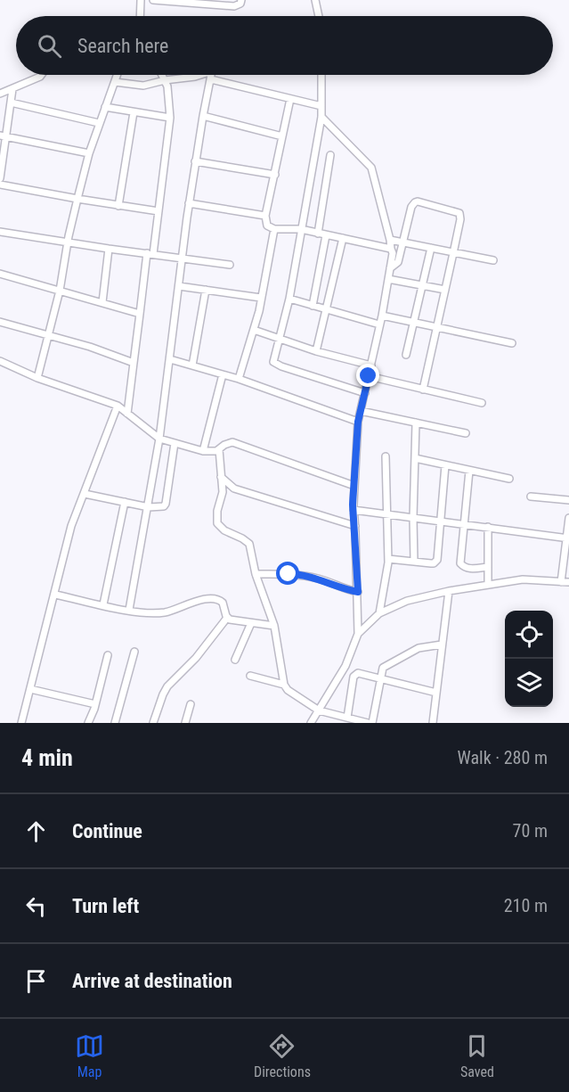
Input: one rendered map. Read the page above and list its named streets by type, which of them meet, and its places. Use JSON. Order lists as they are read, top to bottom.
{
  "page": {
    "search": "Search here",
    "heading": ["4 min", "Walk · 280 m"],
    "list": [
      ["Continue", "70 m"],
      ["Turn left", "210 m"],
      "Arrive at destination"
    ],
    "nav": ["Map", "Directions", "Saved"]
  }
}
